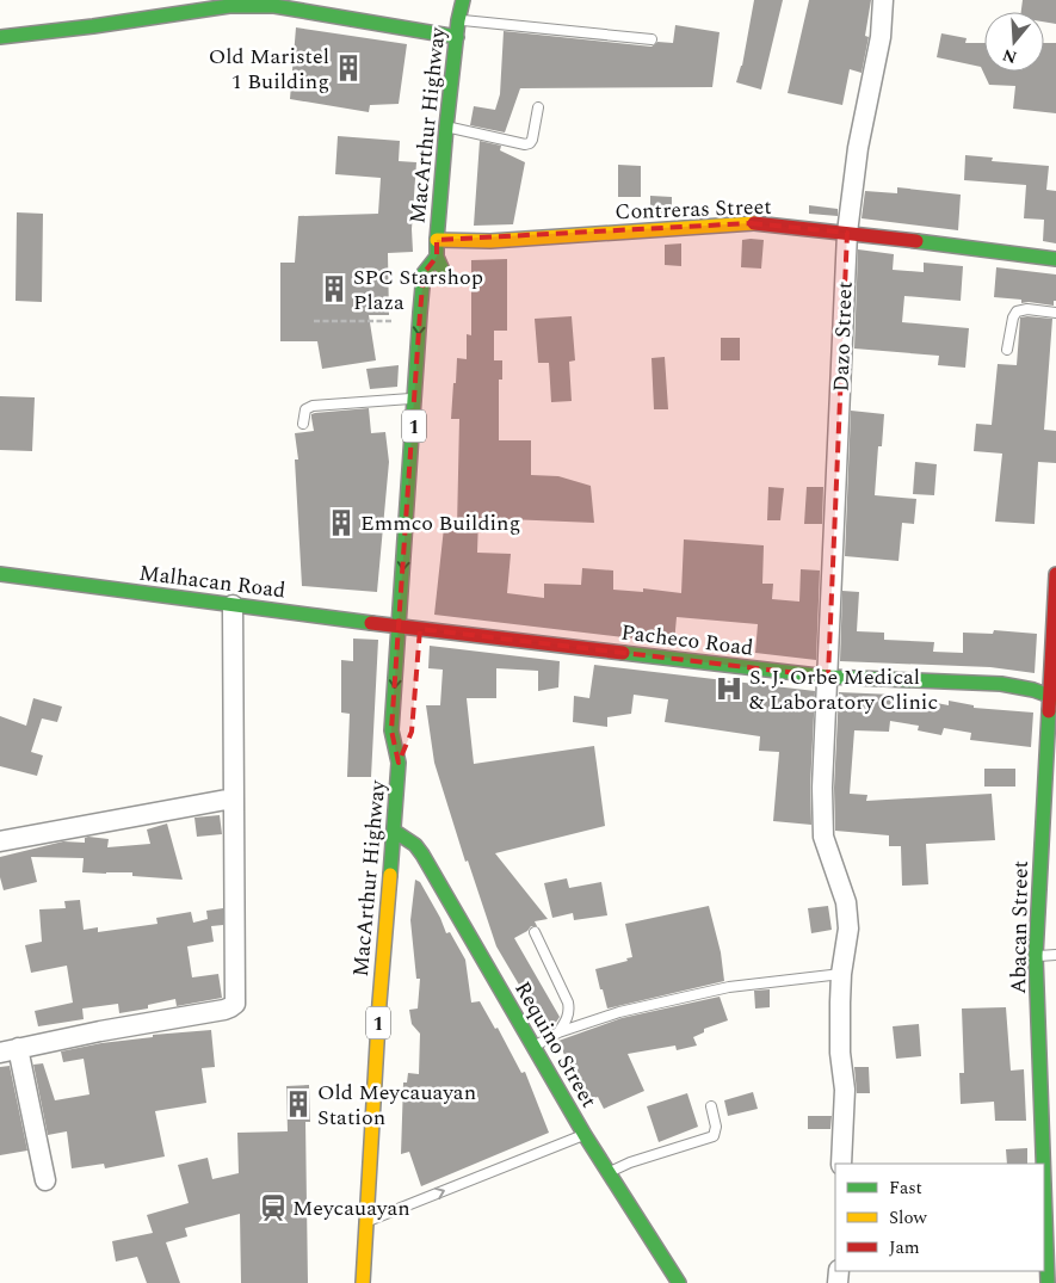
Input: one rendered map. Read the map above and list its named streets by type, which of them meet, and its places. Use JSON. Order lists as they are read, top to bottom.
{
  "streets": {
    "main road": [
      "MacArthur Highway",
      "Contreras Street",
      "1",
      "Malhacan Road",
      "Pacheco Road",
      "Abacan Street",
      "Requino Street"
    ],
    "street": ["Dazo Street"]
  },
  "crossings": [
    ["MacArthur Highway", "Contreras Street"],
    ["MacArthur Highway", "Malhacan Road"],
    ["MacArthur Highway", "Requino Street"],
    ["Contreras Street", "Dazo Street"],
    ["Dazo Street", "Pacheco Road"],
    ["Malhacan Road", "Pacheco Road"],
    ["Pacheco Road", "Abacan Street"]
  ],
  "places": {
    "building": [
      "Old Maristel 1 Building",
      "SPC Starshop Plaza",
      "Emmco Building",
      "Old Meycauayan Station"
    ],
    "hospital": ["S. J. Orbe Medical & Laboratory Clinic"],
    "station": ["Meycauayan"]
  },
  "legend": ["Fast", "Slow", "Jam"],
  "north": "bottom"
}
